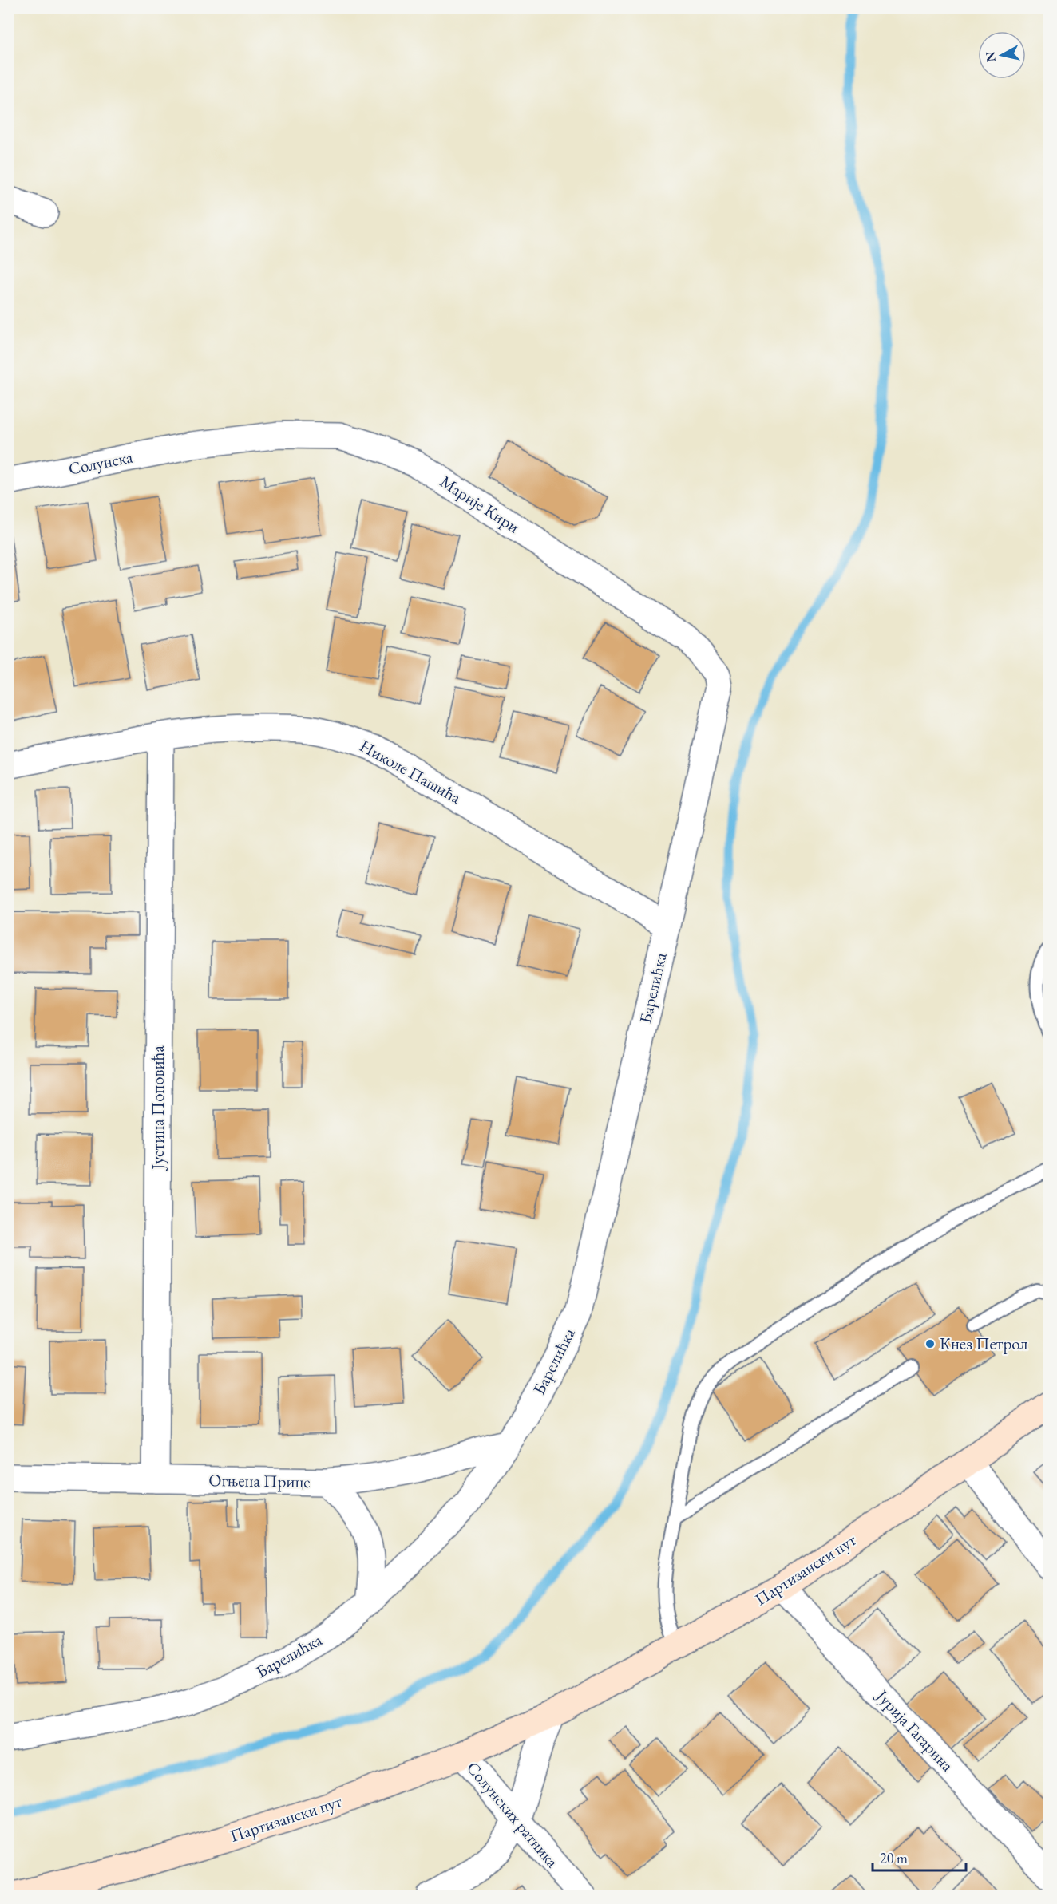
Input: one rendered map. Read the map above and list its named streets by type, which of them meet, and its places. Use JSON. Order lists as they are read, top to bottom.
{
  "streets": {
    "main road": ["Партизански пут"],
    "street": [
      "Солунска",
      "Марије Кири",
      "Николе Пашића",
      "Барелићка",
      "Јустина Поповића",
      "Огњена Прице",
      "Јурија Гагарина",
      "Солунских ратника"
    ]
  },
  "crossings": [
    ["Солунска", "Марије Кири"],
    ["Марије Кири", "Барелићка"],
    ["Николе Пашића", "Барелићка"],
    ["Николе Пашића", "Јустина Поповића"],
    ["Барелићка", "Огњена Прице"],
    ["Јустина Поповића", "Огњена Прице"],
    ["Партизански пут", "Јурија Гагарина"],
    ["Партизански пут", "Солунских ратника"]
  ],
  "places": ["Кнез Петрол"],
  "scale_bar": "20 m",
  "north": "left"
}
